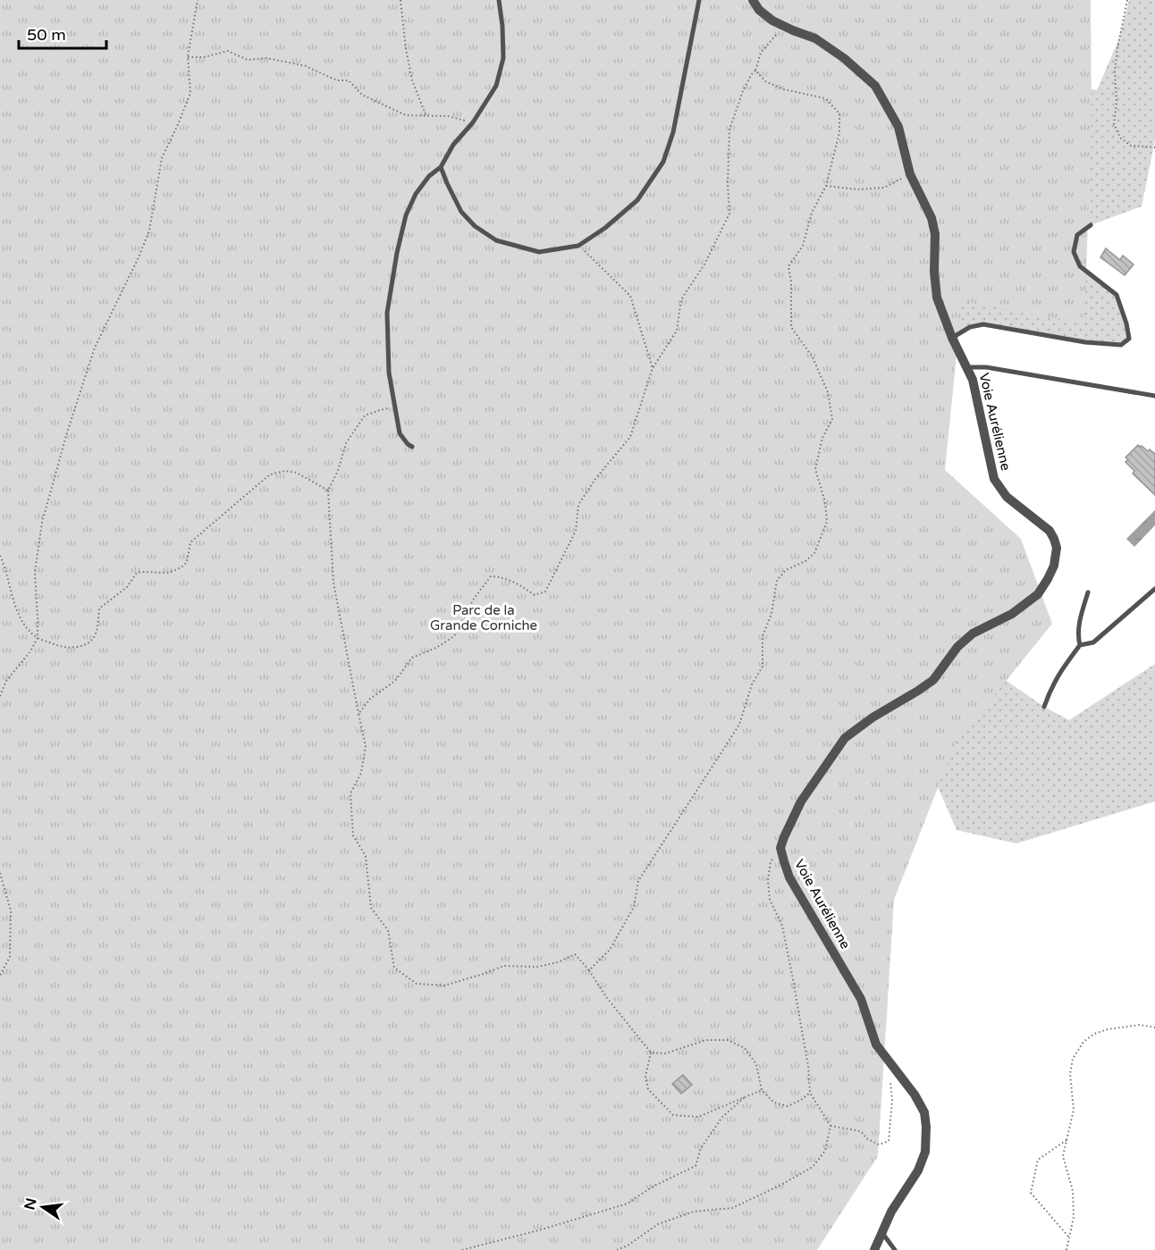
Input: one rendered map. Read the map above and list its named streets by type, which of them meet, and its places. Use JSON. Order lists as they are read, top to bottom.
{
  "streets": {
    "street": ["Voie Aurélienne"]
  },
  "parks": ["Parc de la Grande Corniche"],
  "scale_bar": "50 m",
  "north": "left"
}
